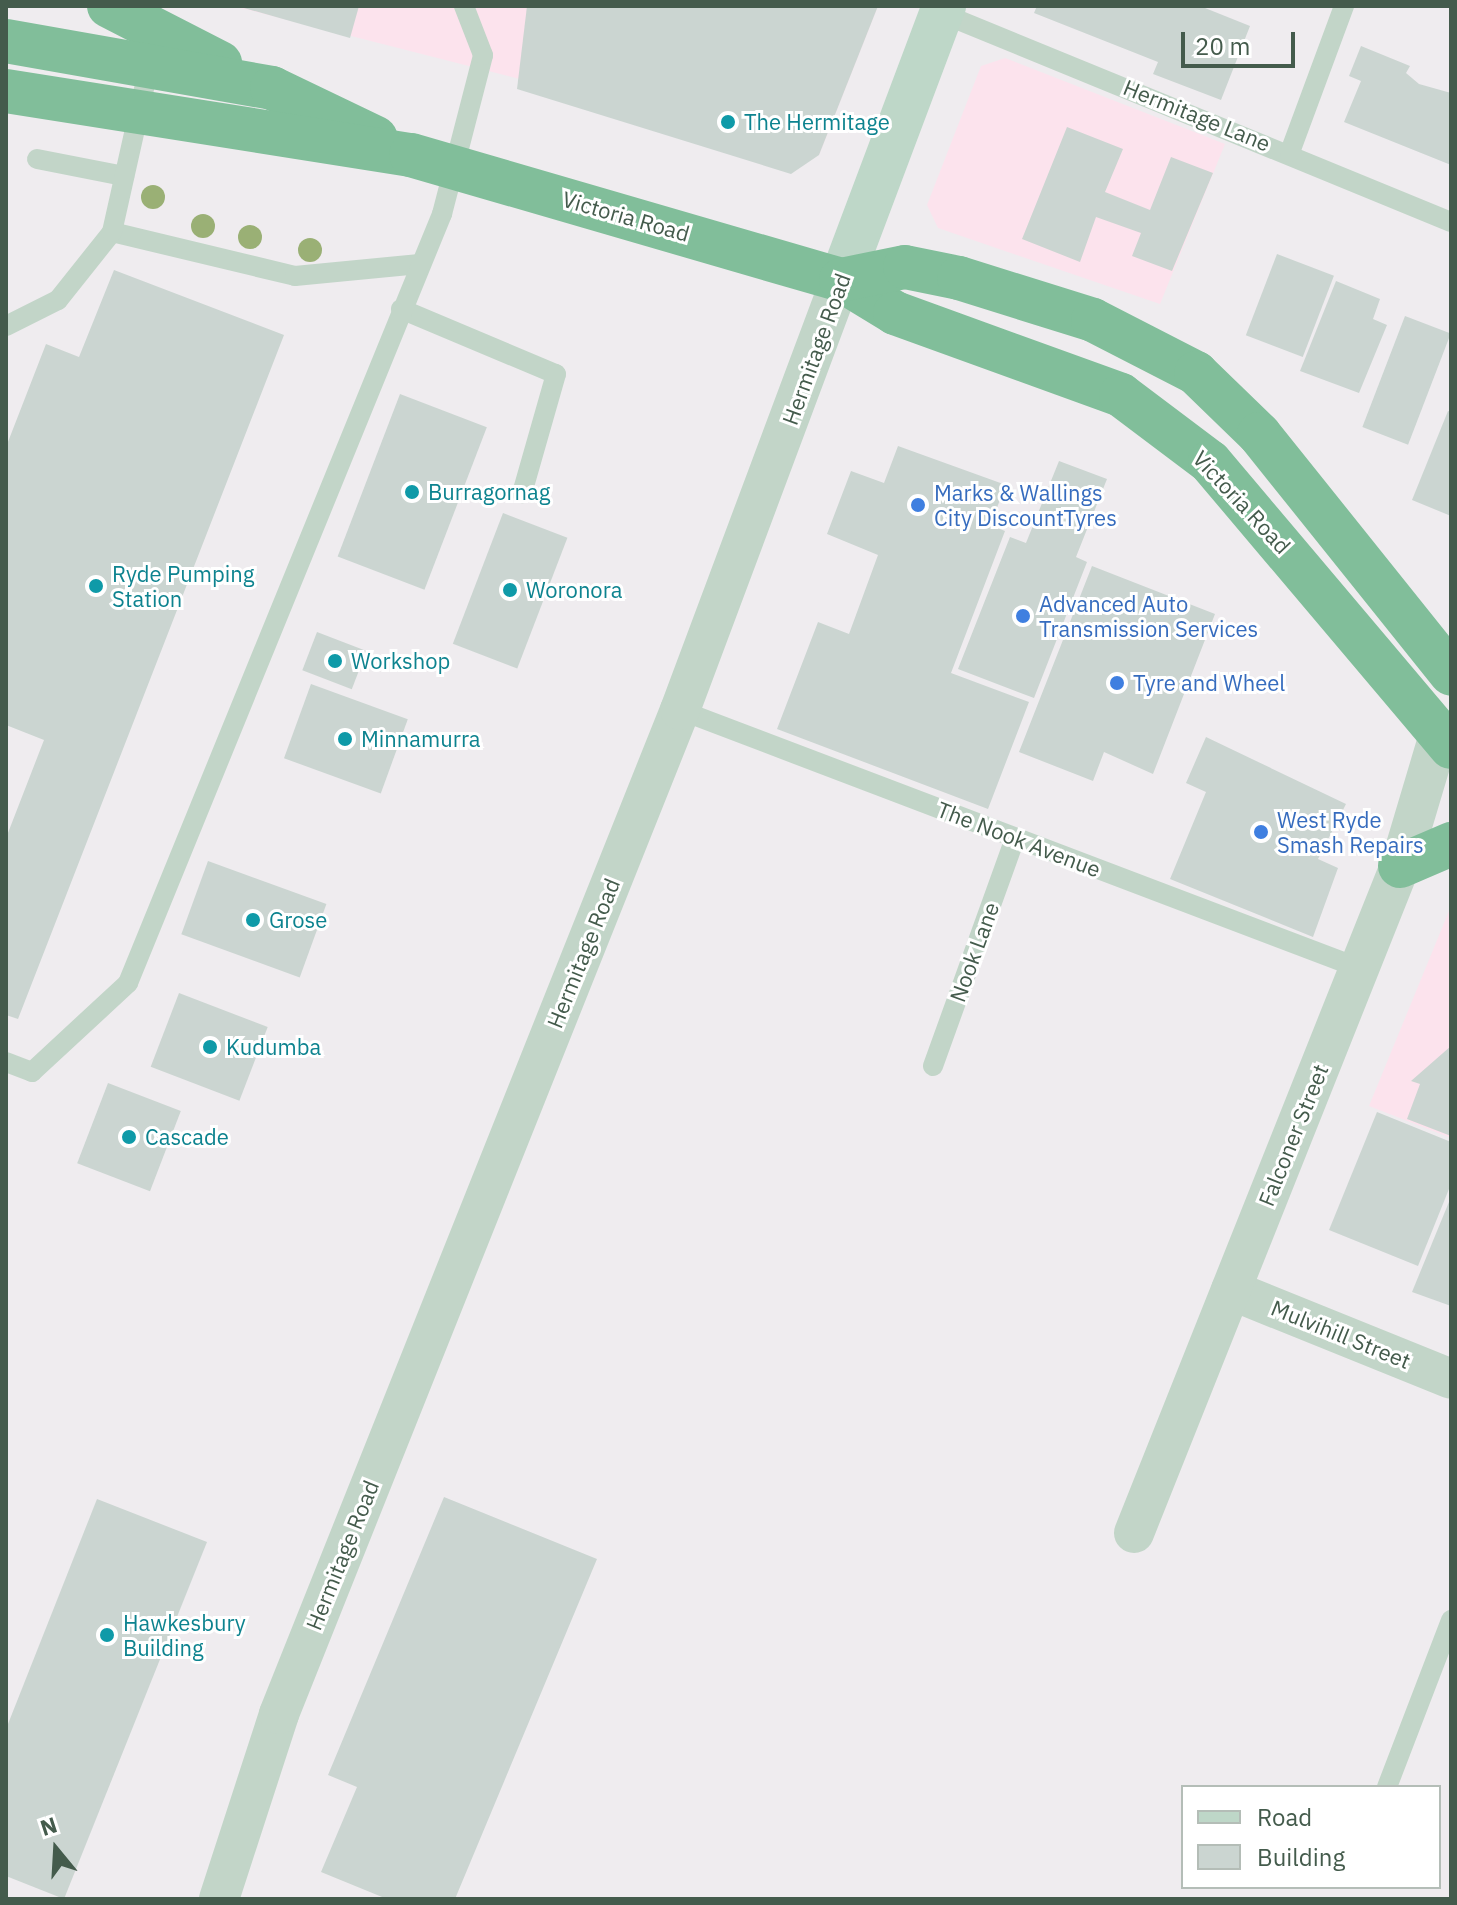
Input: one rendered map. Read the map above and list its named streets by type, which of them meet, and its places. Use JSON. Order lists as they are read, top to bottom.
{
  "streets": {
    "highway": ["Victoria Road"],
    "street": ["Hermitage Road", "Falconer Street", "Mulvihill Street"],
    "lane": ["Hermitage Lane", "The Nook Avenue", "Nook Lane"]
  },
  "crossings": [
    ["Hermitage Lane", "Hermitage Road"],
    ["Victoria Road", "Hermitage Road"],
    ["Victoria Road", "Falconer Street"],
    ["Hermitage Road", "The Nook Avenue"],
    ["The Nook Avenue", "Nook Lane"],
    ["The Nook Avenue", "Falconer Street"],
    ["Falconer Street", "Mulvihill Street"]
  ],
  "places": [
    "The Hermitage",
    "Burragornag",
    "Marks & Wallings City DiscountTyres",
    "Ryde Pumping Station",
    "Woronora",
    "Advanced Auto Transmission Services",
    "Workshop",
    "Tyre and Wheel",
    "Minnamurra",
    "West Ryde Smash Repairs",
    "Grose",
    "Kudumba",
    "Cascade",
    "Hawkesbury Building"
  ],
  "legend": ["Road", "Building"],
  "scale_bar": "20 m",
  "north": "top"
}
